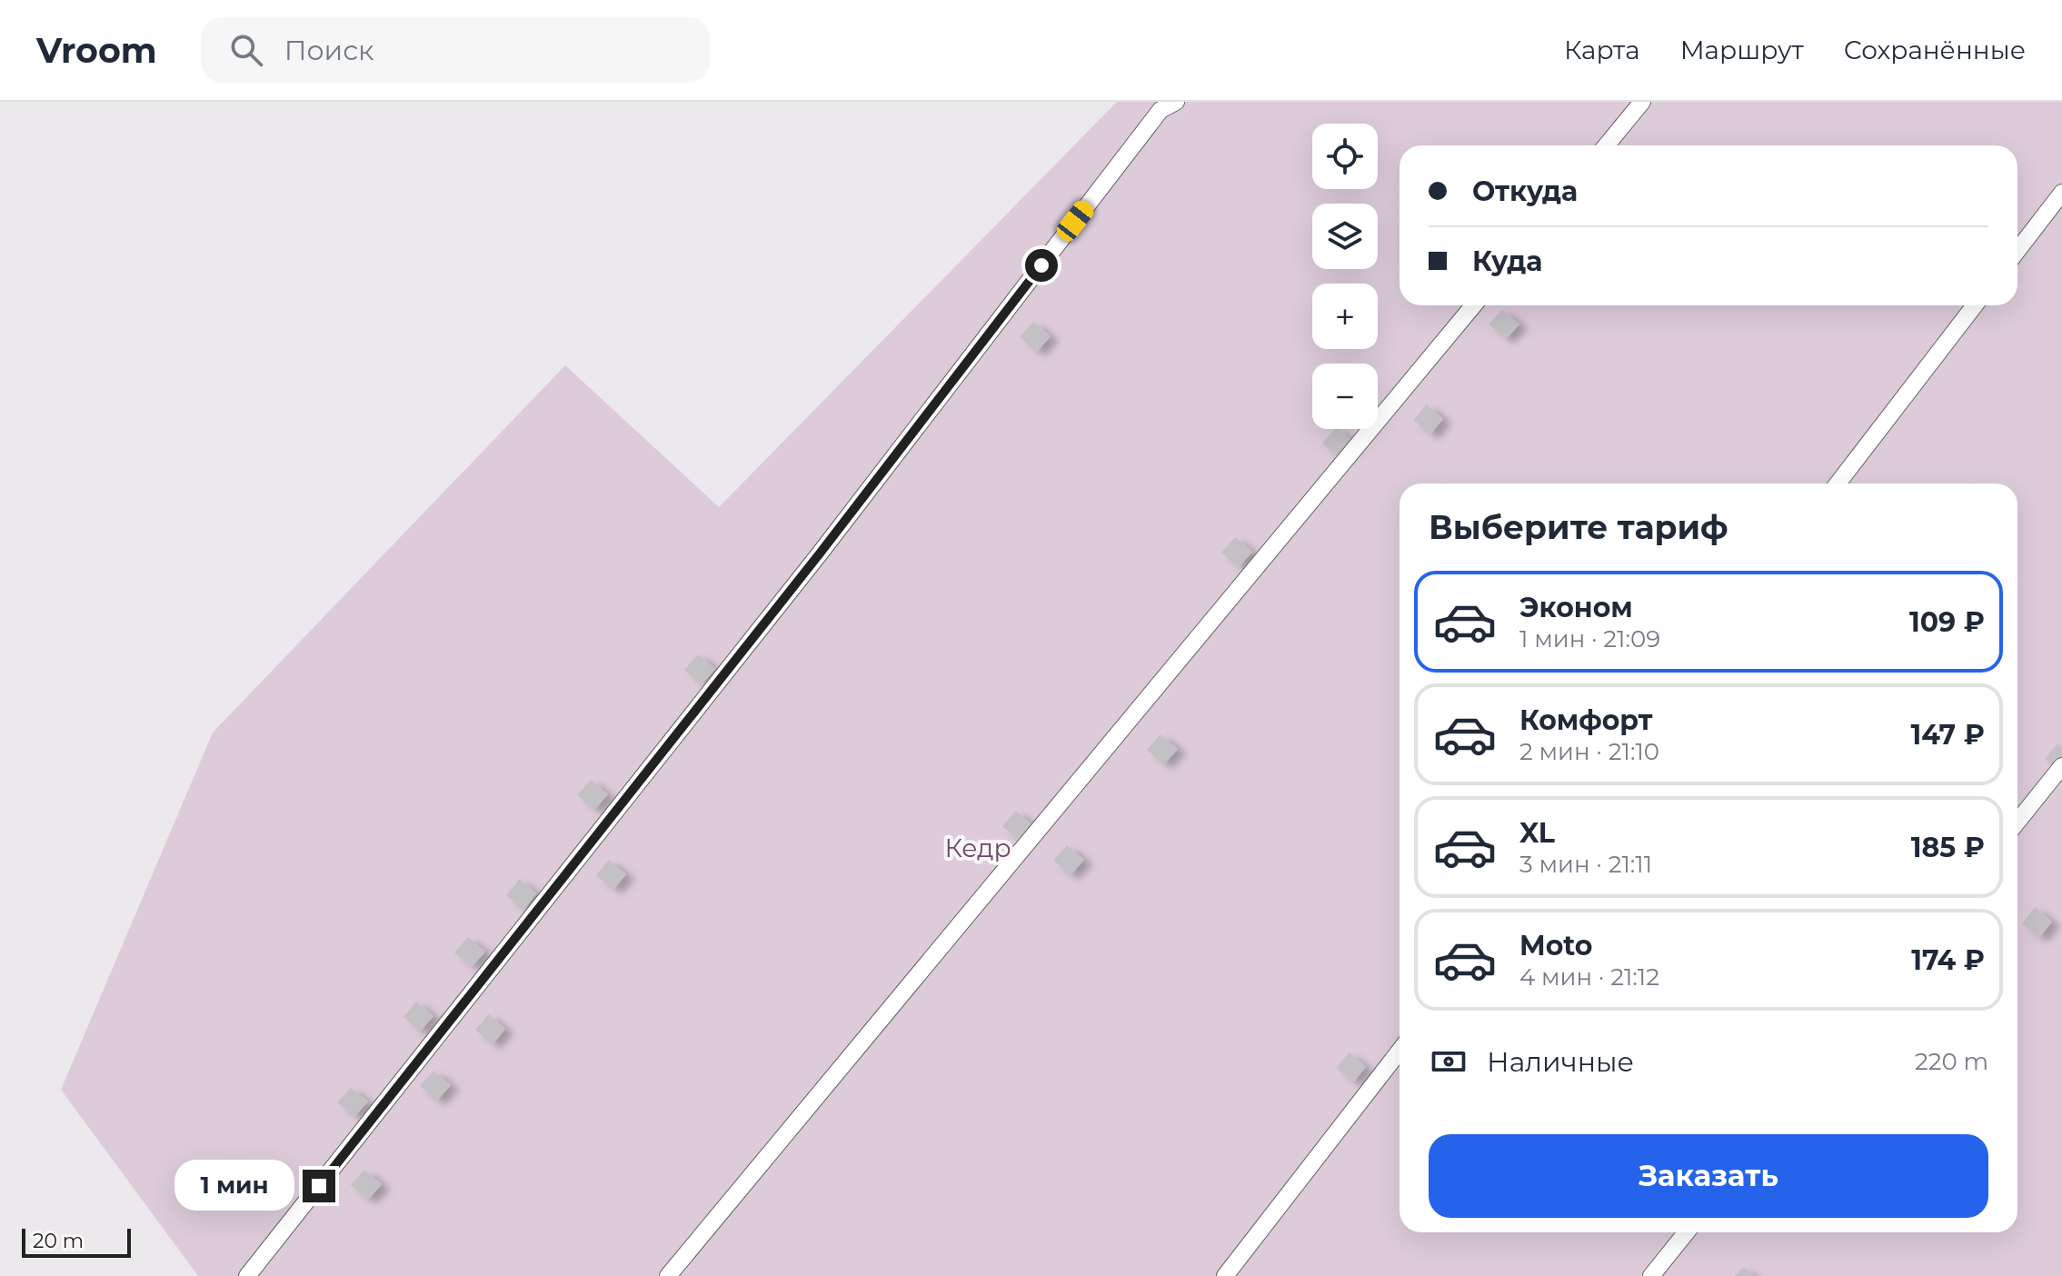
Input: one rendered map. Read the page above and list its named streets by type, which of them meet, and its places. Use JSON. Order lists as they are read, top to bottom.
{
  "parks": ["Кедр"],
  "scale_bar": "20 m",
  "page": {
    "header": "Vroom",
    "search": "Поиск",
    "nav": ["Карта", "Маршрут", "Сохранённые"],
    "map_buttons": ["+", "−"],
    "banner": ["Откуда", "Куда"],
    "heading": "Выберите тариф",
    "list": [
      {
        "name": "Эконом",
        "note": "1 мин · 21:09",
        "value": "109 ₽"
      },
      {
        "name": "Комфорт",
        "note": "2 мин · 21:10",
        "value": "147 ₽"
      },
      {
        "name": "XL",
        "note": "3 мин · 21:11",
        "value": "185 ₽"
      },
      {
        "name": "Moto",
        "note": "4 мин · 21:12",
        "value": "174 ₽"
      }
    ],
    "pay": ["Наличные", "220 m"],
    "buttons": "Заказать",
    "bubble": "1 мин",
    "scale": "20 m"
  }
}
